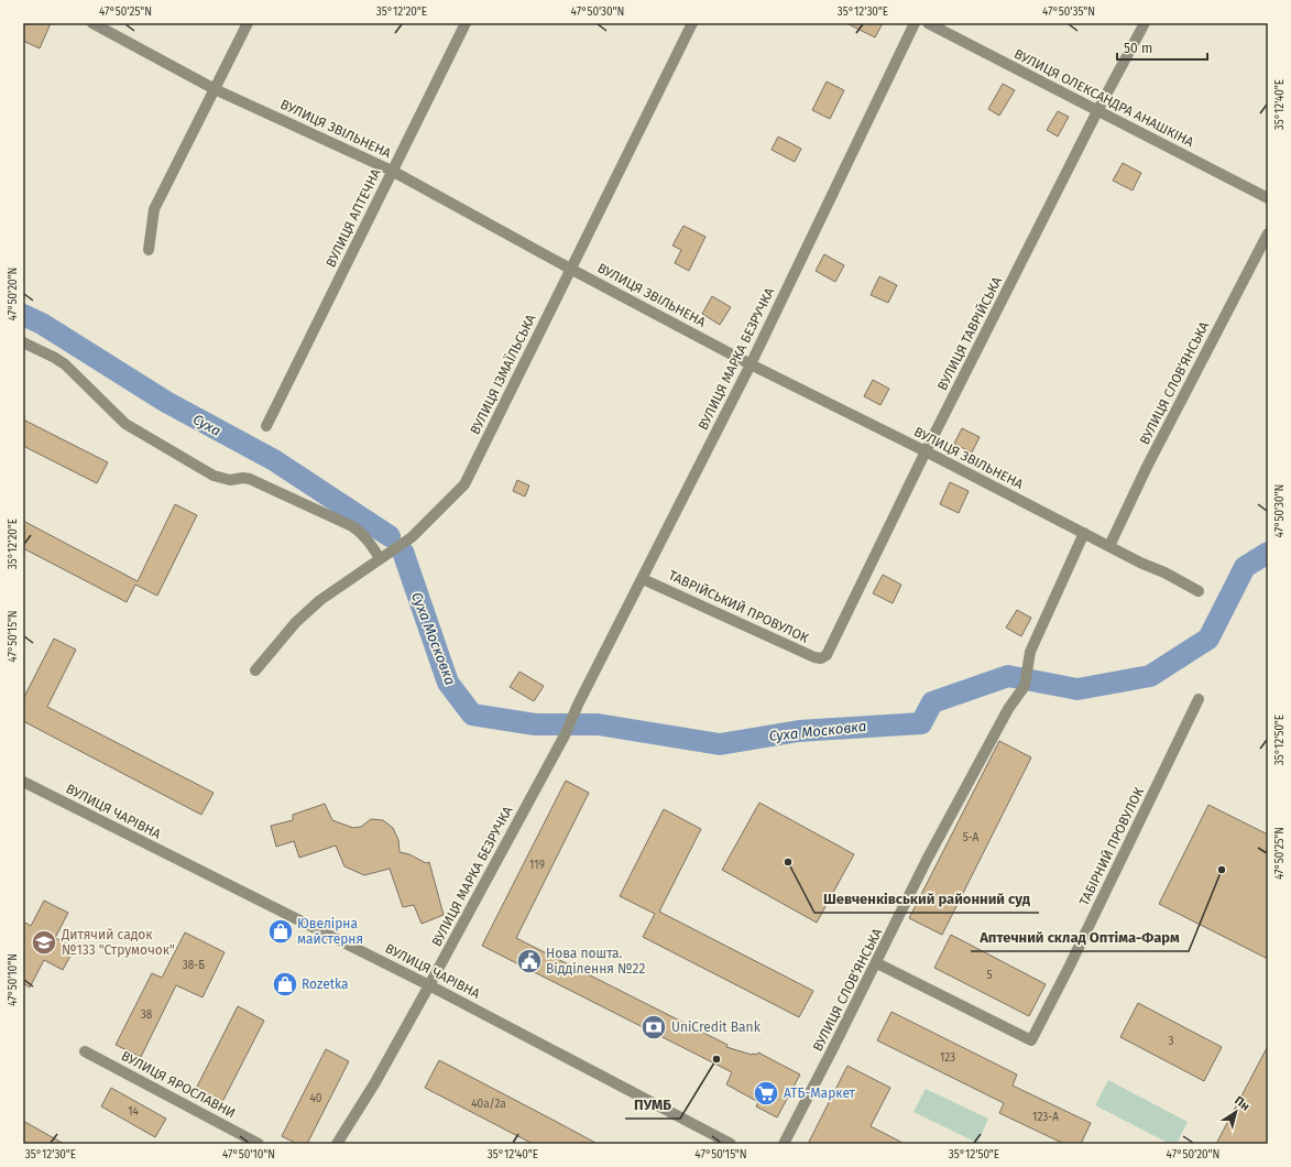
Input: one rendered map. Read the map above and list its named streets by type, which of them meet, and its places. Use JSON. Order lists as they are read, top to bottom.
{
  "streets": {
    "street": [
      "ВУЛИЦЯ ОЛЕКСАНДРА АНАШКІНА",
      "ВУЛИЦЯ ЗВІЛЬНЕНА",
      "ВУЛИЦЯ АПТЕЧНА",
      "ВУЛИЦЯ ТАВРІЙСЬКА",
      "ВУЛИЦЯ МАРКА БЕЗРУЧКА",
      "ВУЛИЦЯ ІЗМАЇЛЬСЬКА",
      "ВУЛИЦЯ СЛОВ’ЯНСЬКА",
      "ТАВРІЙСЬКИЙ ПРОВУЛОК",
      "ВУЛИЦЯ ЧАРІВНА",
      "ТАБІРНИЙ ПРОВУЛОК",
      "ВУЛИЦЯ ЯРОСЛАВНИ"
    ]
  },
  "crossings": [
    ["ВУЛИЦЯ ОЛЕКСАНДРА АНАШКІНА", "ВУЛИЦЯ ТАВРІЙСЬКА"],
    ["ВУЛИЦЯ ЗВІЛЬНЕНА", "ВУЛИЦЯ АПТЕЧНА"],
    ["ВУЛИЦЯ ЗВІЛЬНЕНА", "ВУЛИЦЯ ТАВРІЙСЬКА"],
    ["ВУЛИЦЯ ЗВІЛЬНЕНА", "ВУЛИЦЯ МАРКА БЕЗРУЧКА"],
    ["ВУЛИЦЯ ЗВІЛЬНЕНА", "ВУЛИЦЯ ІЗМАЇЛЬСЬКА"],
    ["ВУЛИЦЯ ЗВІЛЬНЕНА", "ВУЛИЦЯ СЛОВ’ЯНСЬКА"],
    ["ВУЛИЦЯ ТАВРІЙСЬКА", "ТАВРІЙСЬКИЙ ПРОВУЛОК"],
    ["ВУЛИЦЯ МАРКА БЕЗРУЧКА", "ТАВРІЙСЬКИЙ ПРОВУЛОК"],
    ["ВУЛИЦЯ МАРКА БЕЗРУЧКА", "ВУЛИЦЯ ЧАРІВНА"],
    ["ВУЛИЦЯ СЛОВ’ЯНСЬКА", "ТАБІРНИЙ ПРОВУЛОК"]
  ],
  "water": ["Суха", "Суха Московка"],
  "places": {
    "other": ["Шевченківський районний суд", "Аптечний склад Оптіма-Фарм", "ПУМБ"],
    "shop": ["Ювелірна майстерня", "Rozetka"],
    "school or university": ["Дитячий садок №133 \"Струмочок\""],
    "public building": ["Нова пошта. Відділення №22"],
    "bank": ["UniCredit Bank"],
    "supermarket": ["АТБ-Маркет"]
  },
  "house_numbers": [
    "5-А",
    "119",
    "38-Б",
    "5",
    "38",
    "3",
    "123",
    "40",
    "40а/2а",
    "14",
    "123-А"
  ],
  "scale_bar": "50 m",
  "north": "top right",
  "coordinates": [
    "47°50'25\"N",
    "35°12'20\"E",
    "47°50'30\"N",
    "35°12'30\"E",
    "47°50'35\"N",
    "35°12'40\"E",
    "47°50'20\"N",
    "47°50'15\"N",
    "35°12'50\"E",
    "47°50'10\"N"
  ]
}
